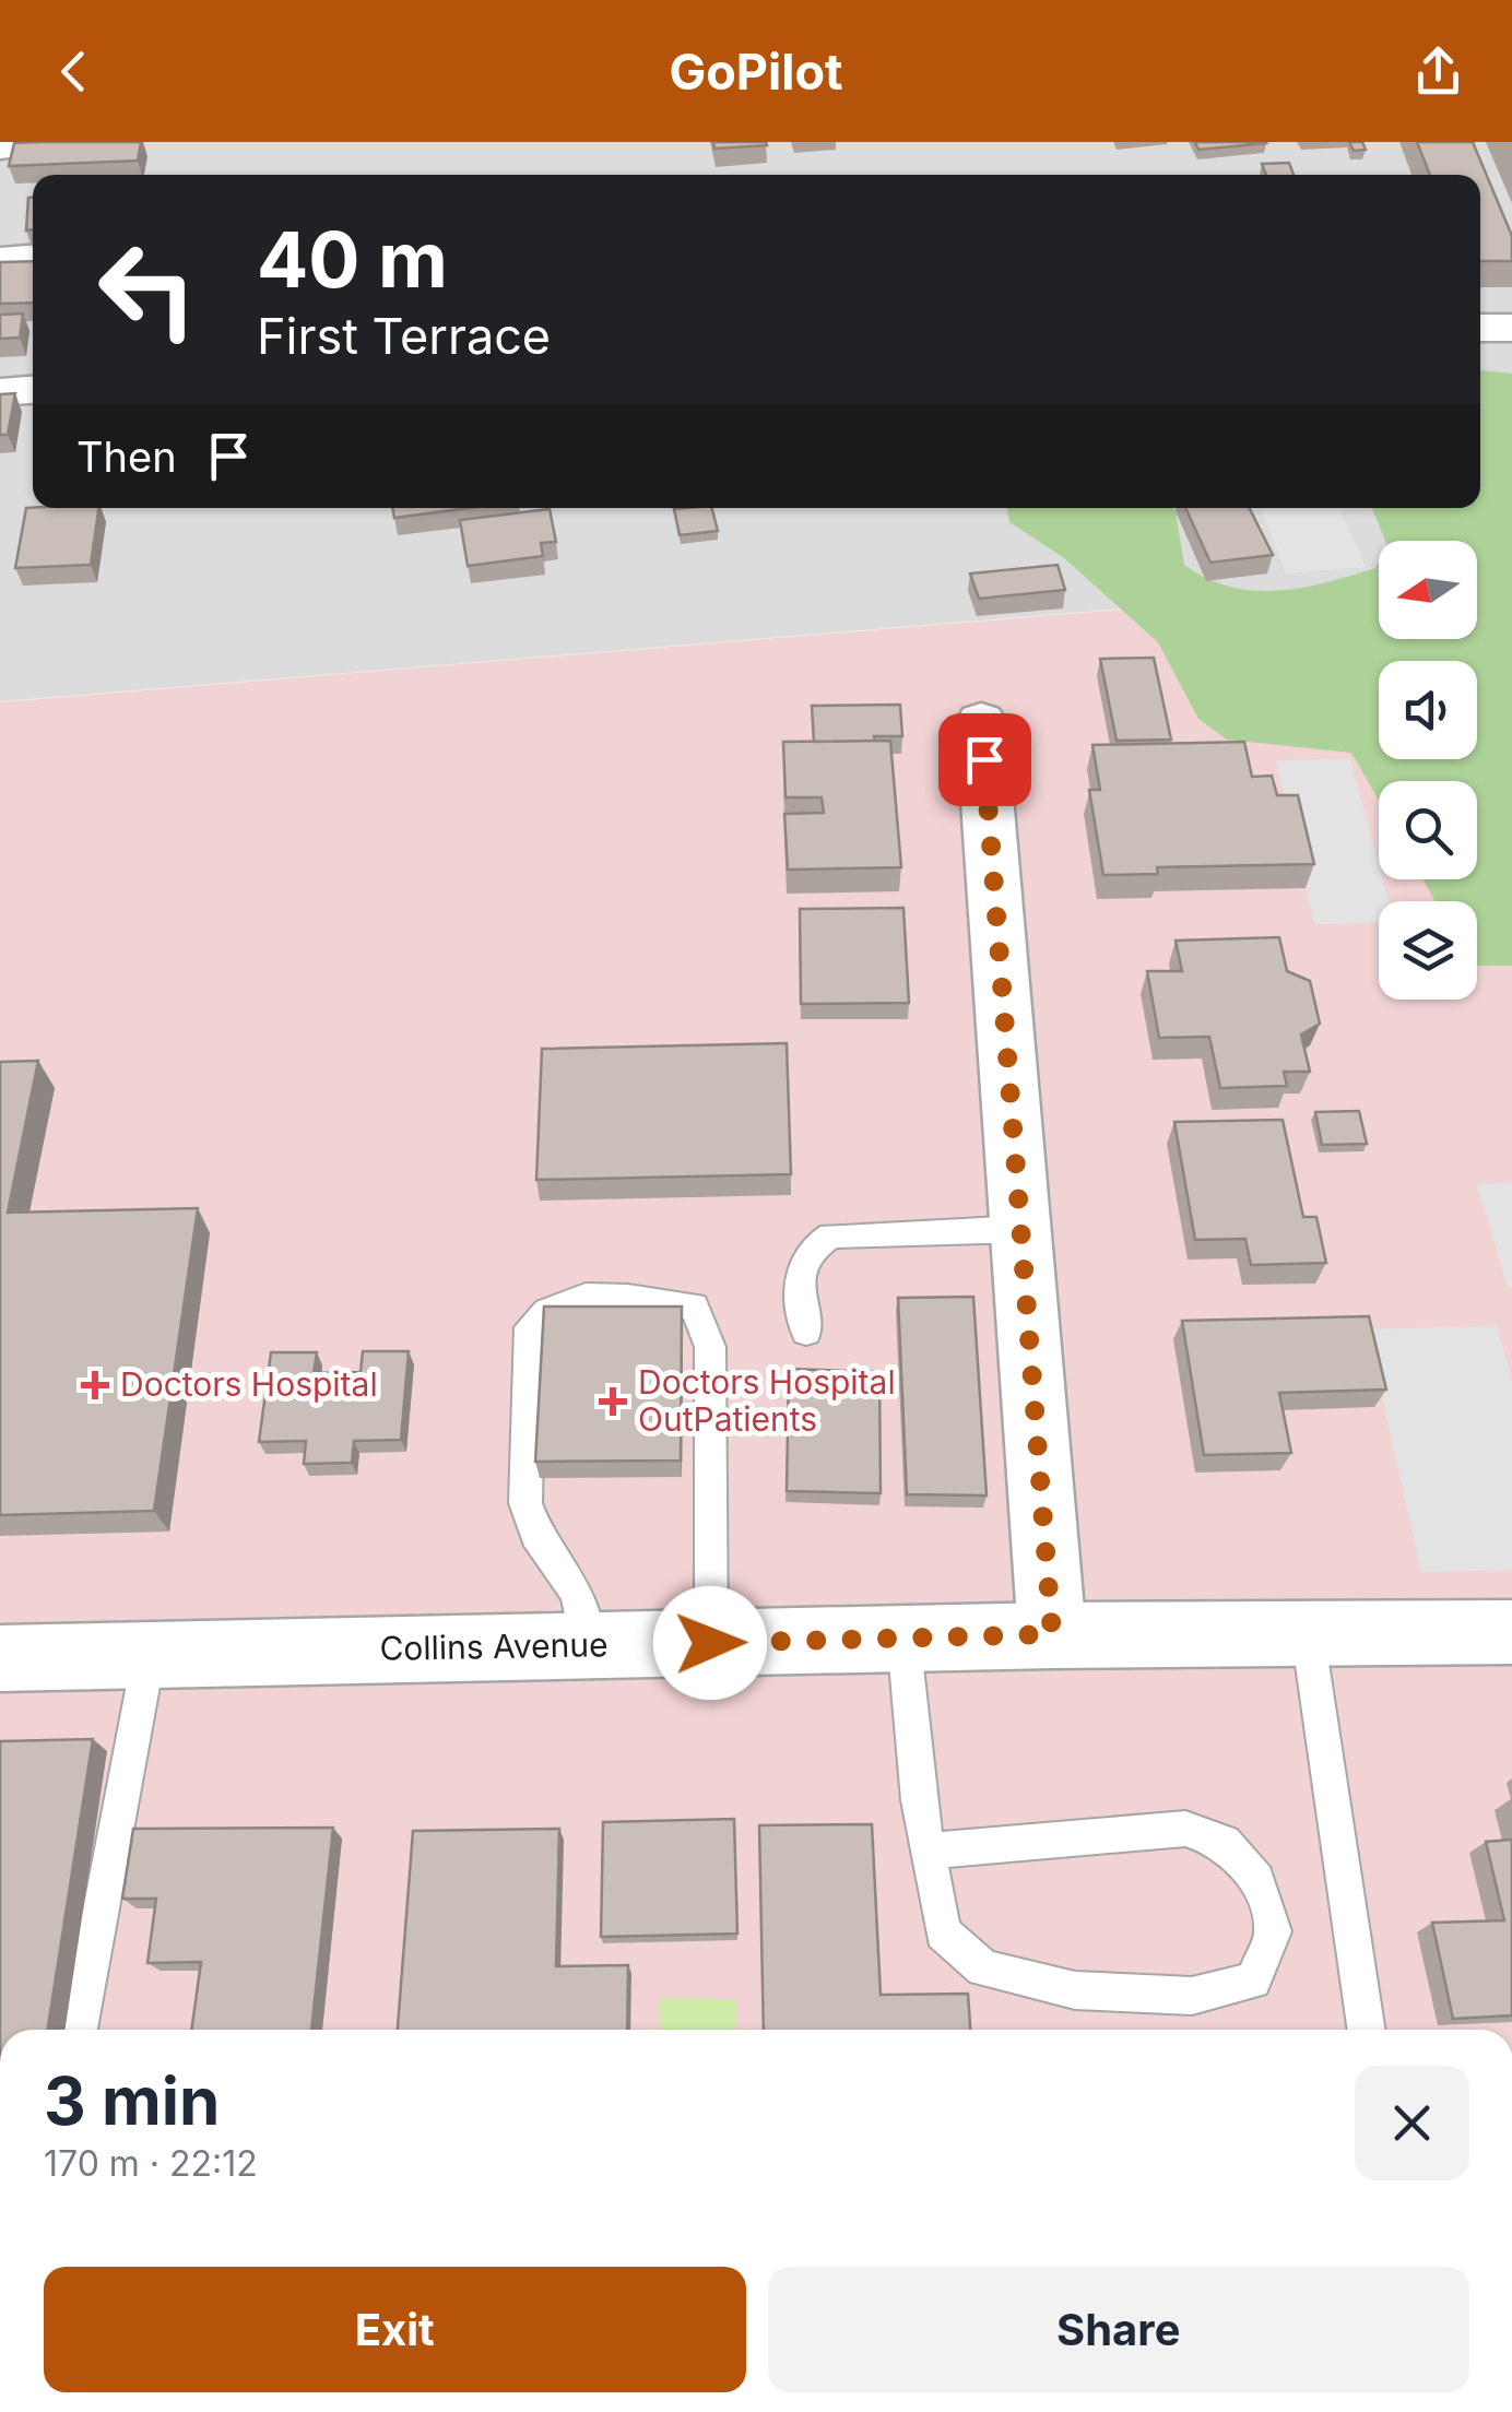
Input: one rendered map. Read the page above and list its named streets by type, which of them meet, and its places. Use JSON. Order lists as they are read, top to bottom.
{
  "streets": {
    "street": ["Collins Avenue"]
  },
  "places": {
    "health": ["Doctors Hospital", "Doctors Hospital OutPatients"]
  },
  "north": "left",
  "page": {
    "header": "GoPilot",
    "turn": ["40 m", "First Terrace"],
    "then": "Then",
    "heading": ["3 min", "170 m · 22:12"],
    "buttons": ["Exit", "Share"]
  }
}
